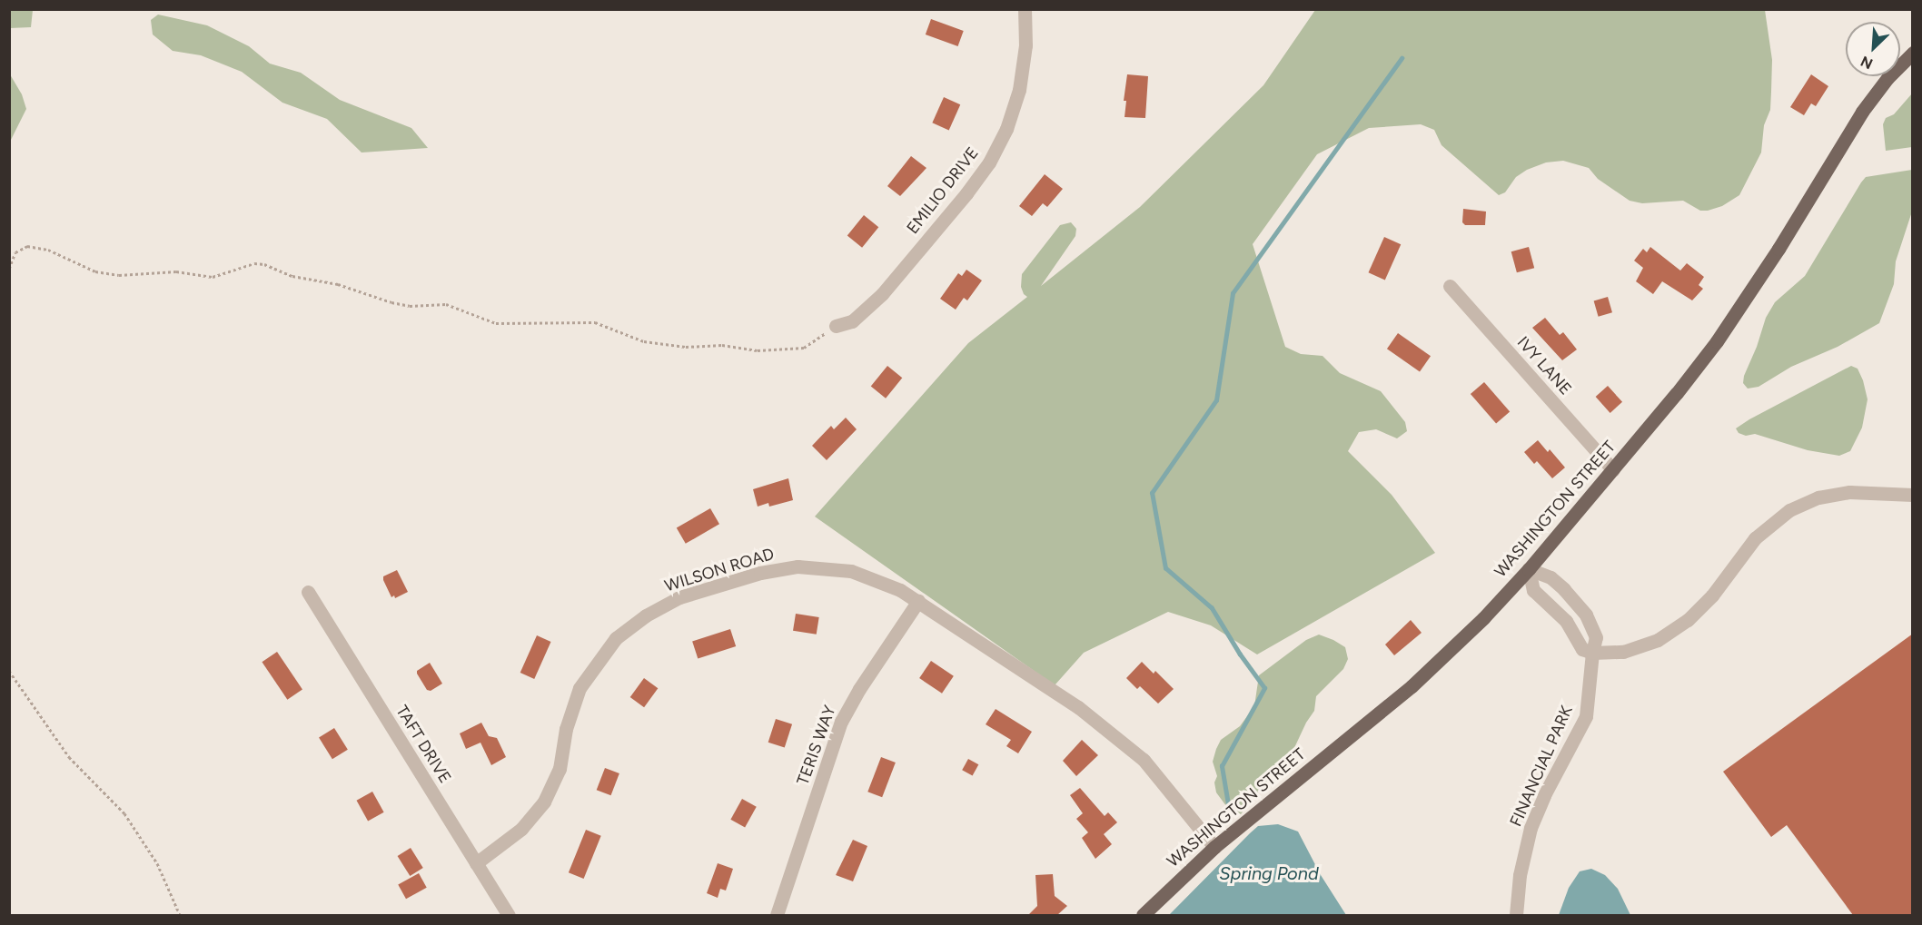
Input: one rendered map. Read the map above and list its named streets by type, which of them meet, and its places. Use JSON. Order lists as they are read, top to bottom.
{
  "streets": {
    "main road": ["WASHINGTON STREET"],
    "street": [
      "EMILIO DRIVE",
      "IVY LANE",
      "WILSON ROAD",
      "TAFT DRIVE",
      "TERIS WAY",
      "FINANCIAL PARK"
    ]
  },
  "crossings": [
    ["IVY LANE", "WASHINGTON STREET"],
    ["WASHINGTON STREET", "WILSON ROAD"],
    ["WASHINGTON STREET", "FINANCIAL PARK"],
    ["WILSON ROAD", "TAFT DRIVE"],
    ["WILSON ROAD", "TERIS WAY"]
  ],
  "water": ["Spring Pond"],
  "north": "bottom left"
}
